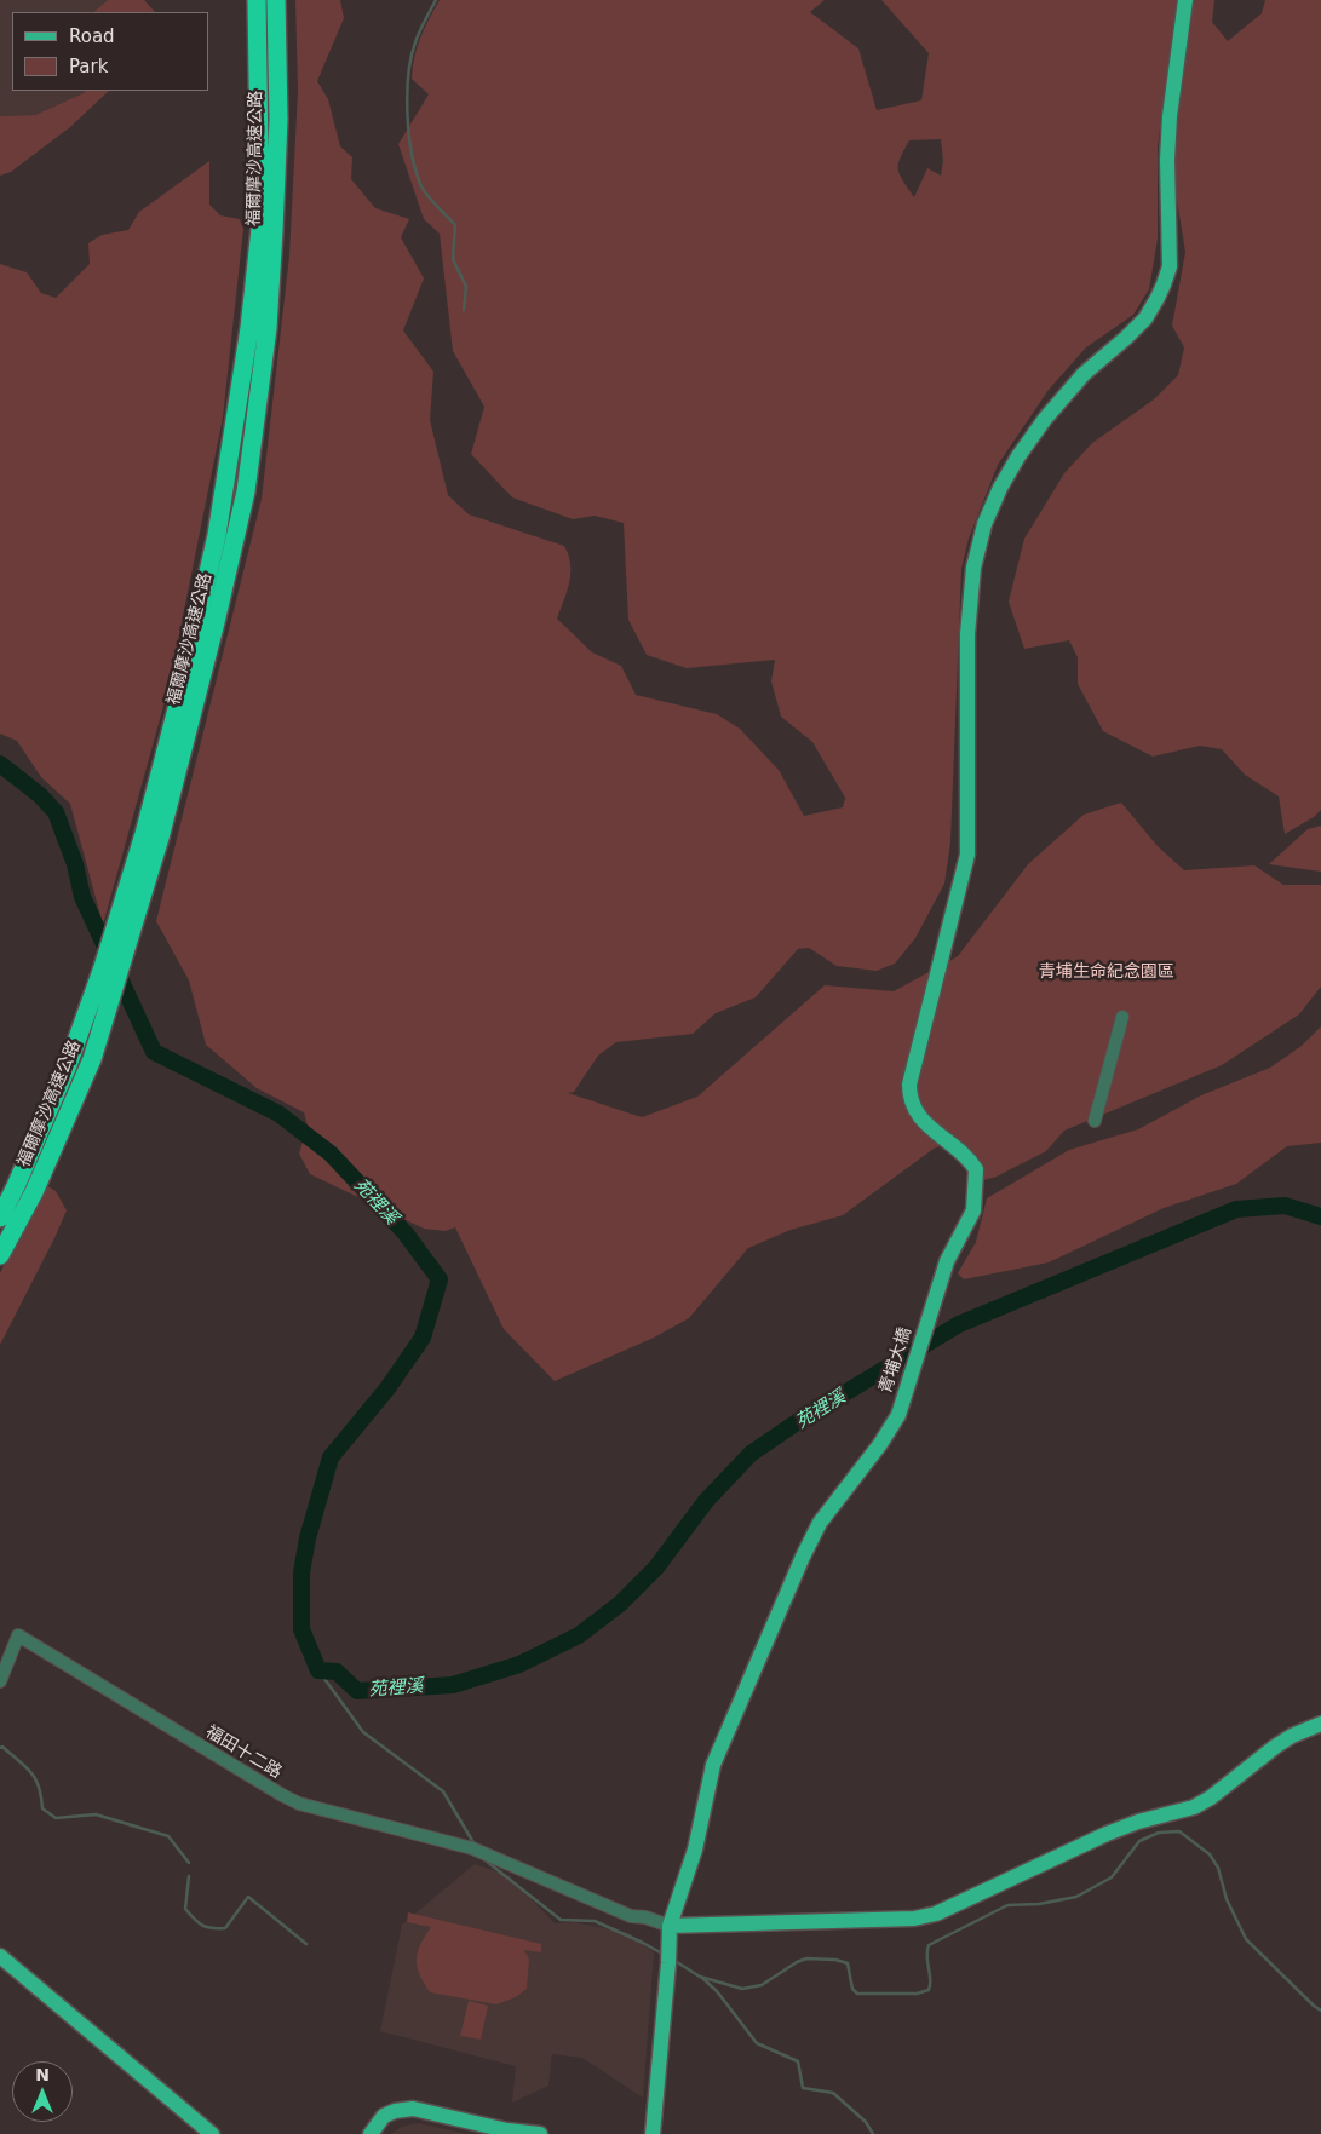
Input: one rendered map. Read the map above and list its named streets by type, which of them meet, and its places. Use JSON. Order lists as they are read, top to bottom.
{
  "streets": {
    "highway": ["福爾摩沙高速公路"],
    "main road": ["青埔大橋"],
    "street": ["福田十二路"]
  },
  "crossings": [
    ["青埔大橋", "福田十二路"]
  ],
  "water": ["苑裡溪"],
  "parks": ["青埔生命紀念園區"],
  "legend": ["Road", "Park"],
  "north": "top"
}
